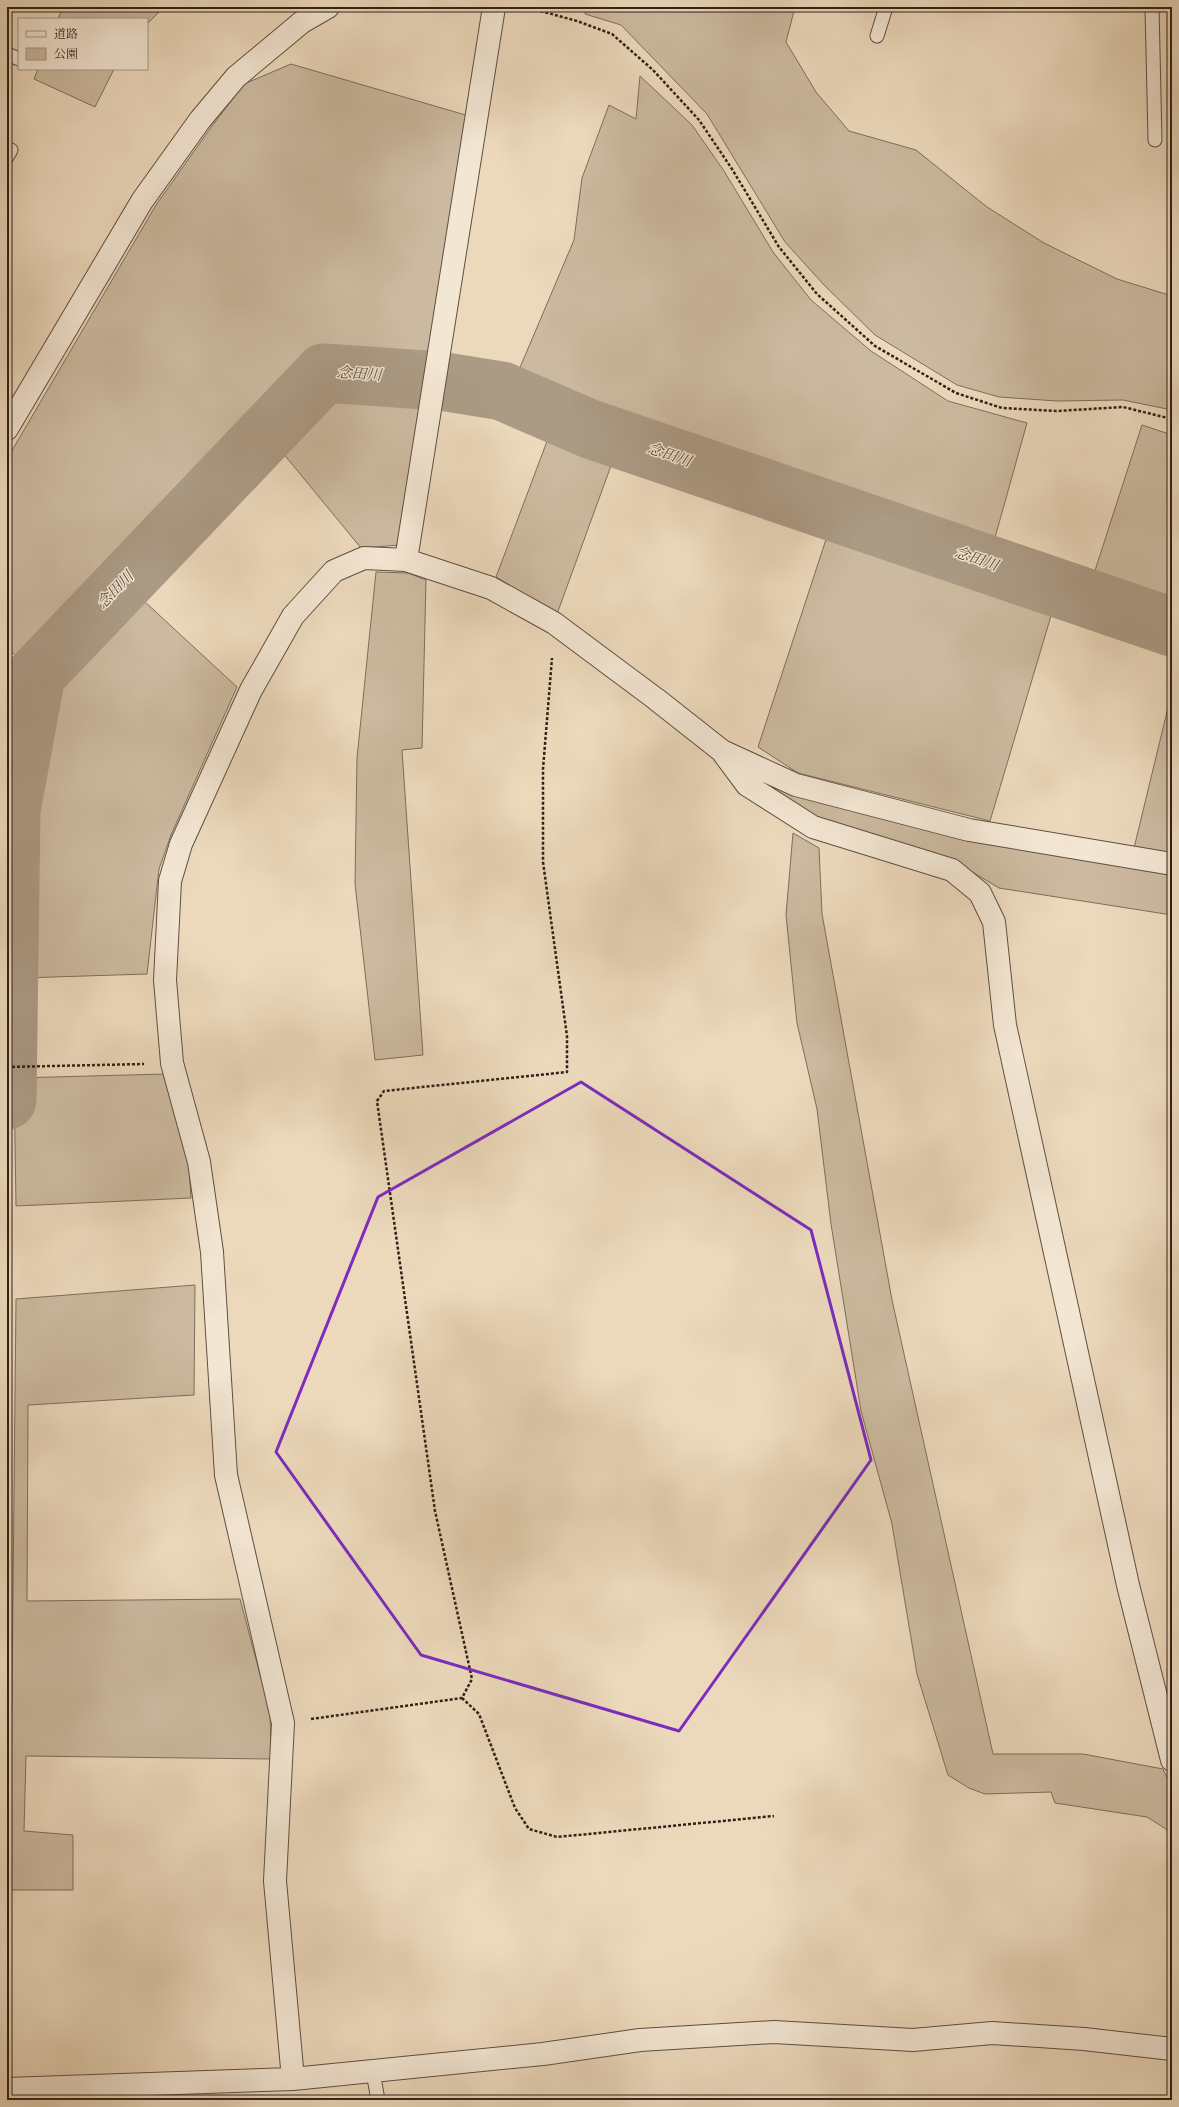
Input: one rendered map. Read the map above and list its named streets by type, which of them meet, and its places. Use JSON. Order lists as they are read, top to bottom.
{
  "water": ["念田川"],
  "legend": ["道路", "公園"]
}
